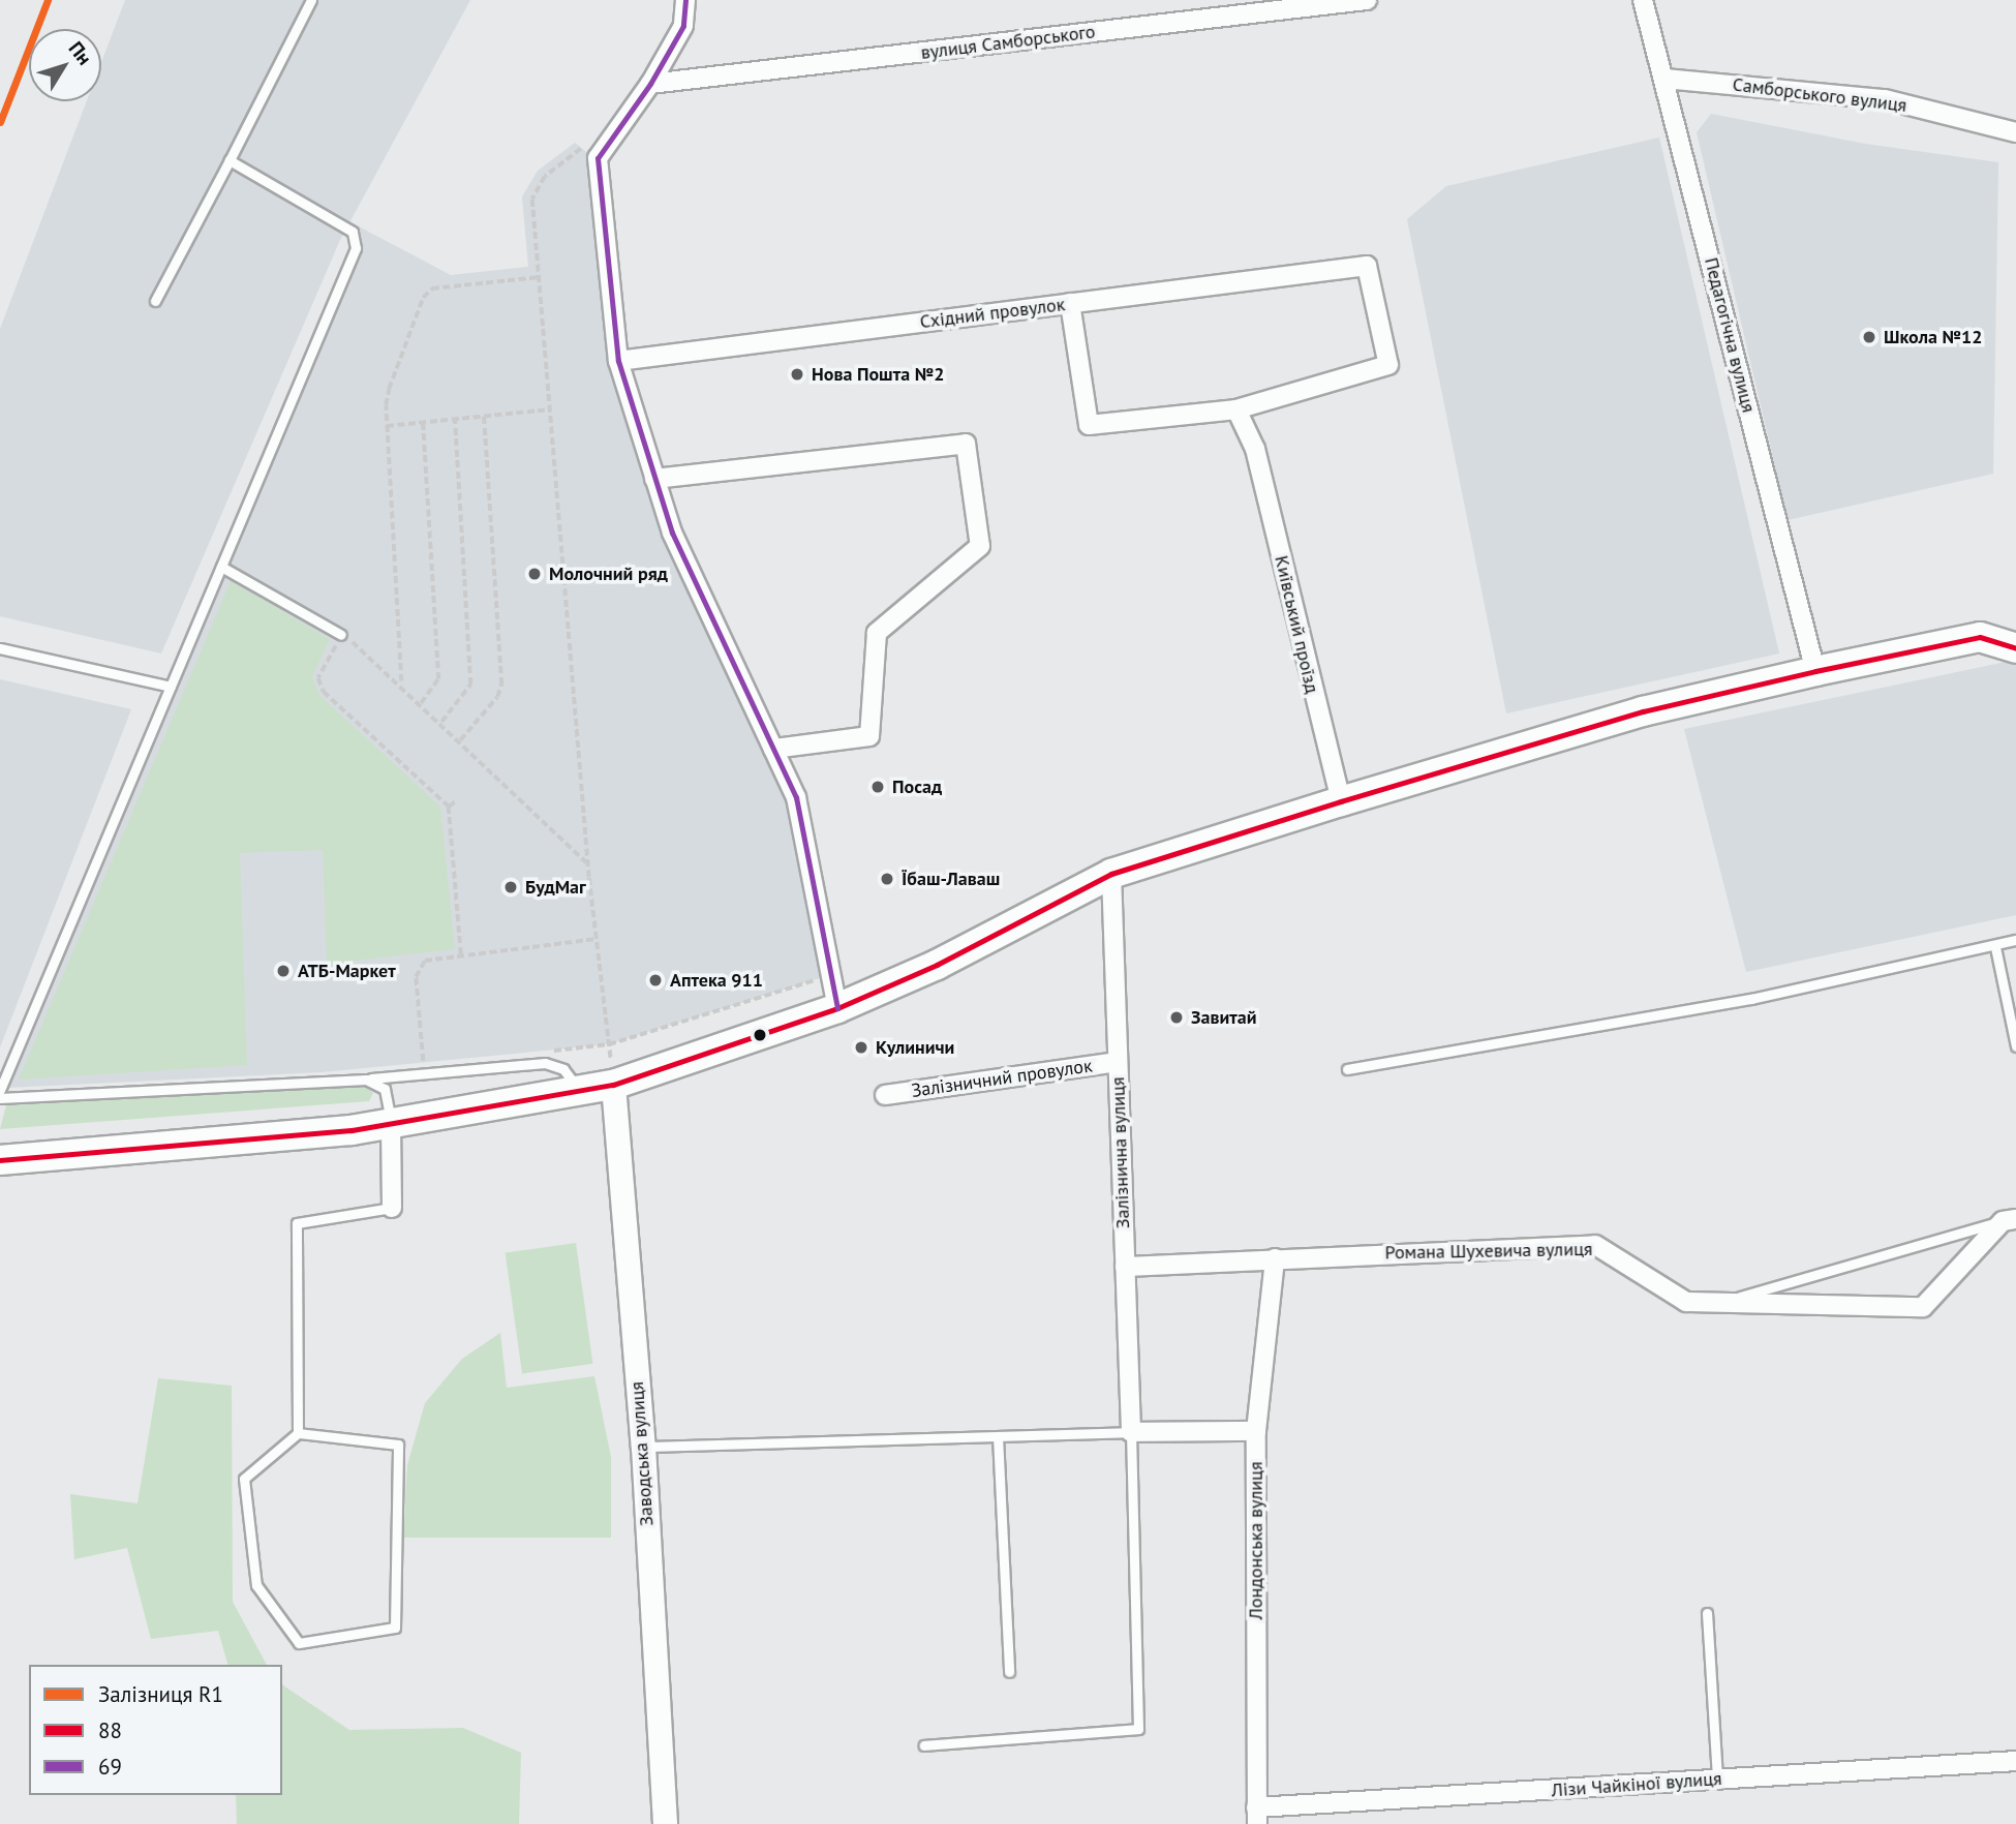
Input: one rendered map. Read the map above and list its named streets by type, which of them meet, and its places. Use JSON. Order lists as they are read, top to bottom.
{
  "streets": {
    "street": [
      "вулиця Самборського",
      "Самборського вулиця",
      "Східний провулок",
      "Педагогічна вулиця",
      "Київський проїзд",
      "Залізничний провулок",
      "Залізнична вулиця",
      "Романа Шухевича вулиця",
      "Заводська вулиця",
      "Лондонська вулиця",
      "Лізи Чайкіної вулиця"
    ]
  },
  "crossings": [
    ["Самборського вулиця", "Педагогічна вулиця"],
    ["Східний провулок", "Київський проїзд"],
    ["Залізничний провулок", "Залізнична вулиця"],
    ["Залізнична вулиця", "Романа Шухевича вулиця"],
    ["Романа Шухевича вулиця", "Лондонська вулиця"],
    ["Лондонська вулиця", "Лізи Чайкіної вулиця"]
  ],
  "places": [
    "Школа №12",
    "Нова Пошта №2",
    "Молочний ряд",
    "Посад",
    "Їбаш-Лаваш",
    "БудМаг",
    "АТБ-Маркет",
    "Аптека 911",
    "Завитай",
    "Кулиничи"
  ],
  "lines": ["rail line R1", "transit line 69", "transit line 88"],
  "legend": ["Залізниця R1", "88", "69"],
  "north": "top right"
}
